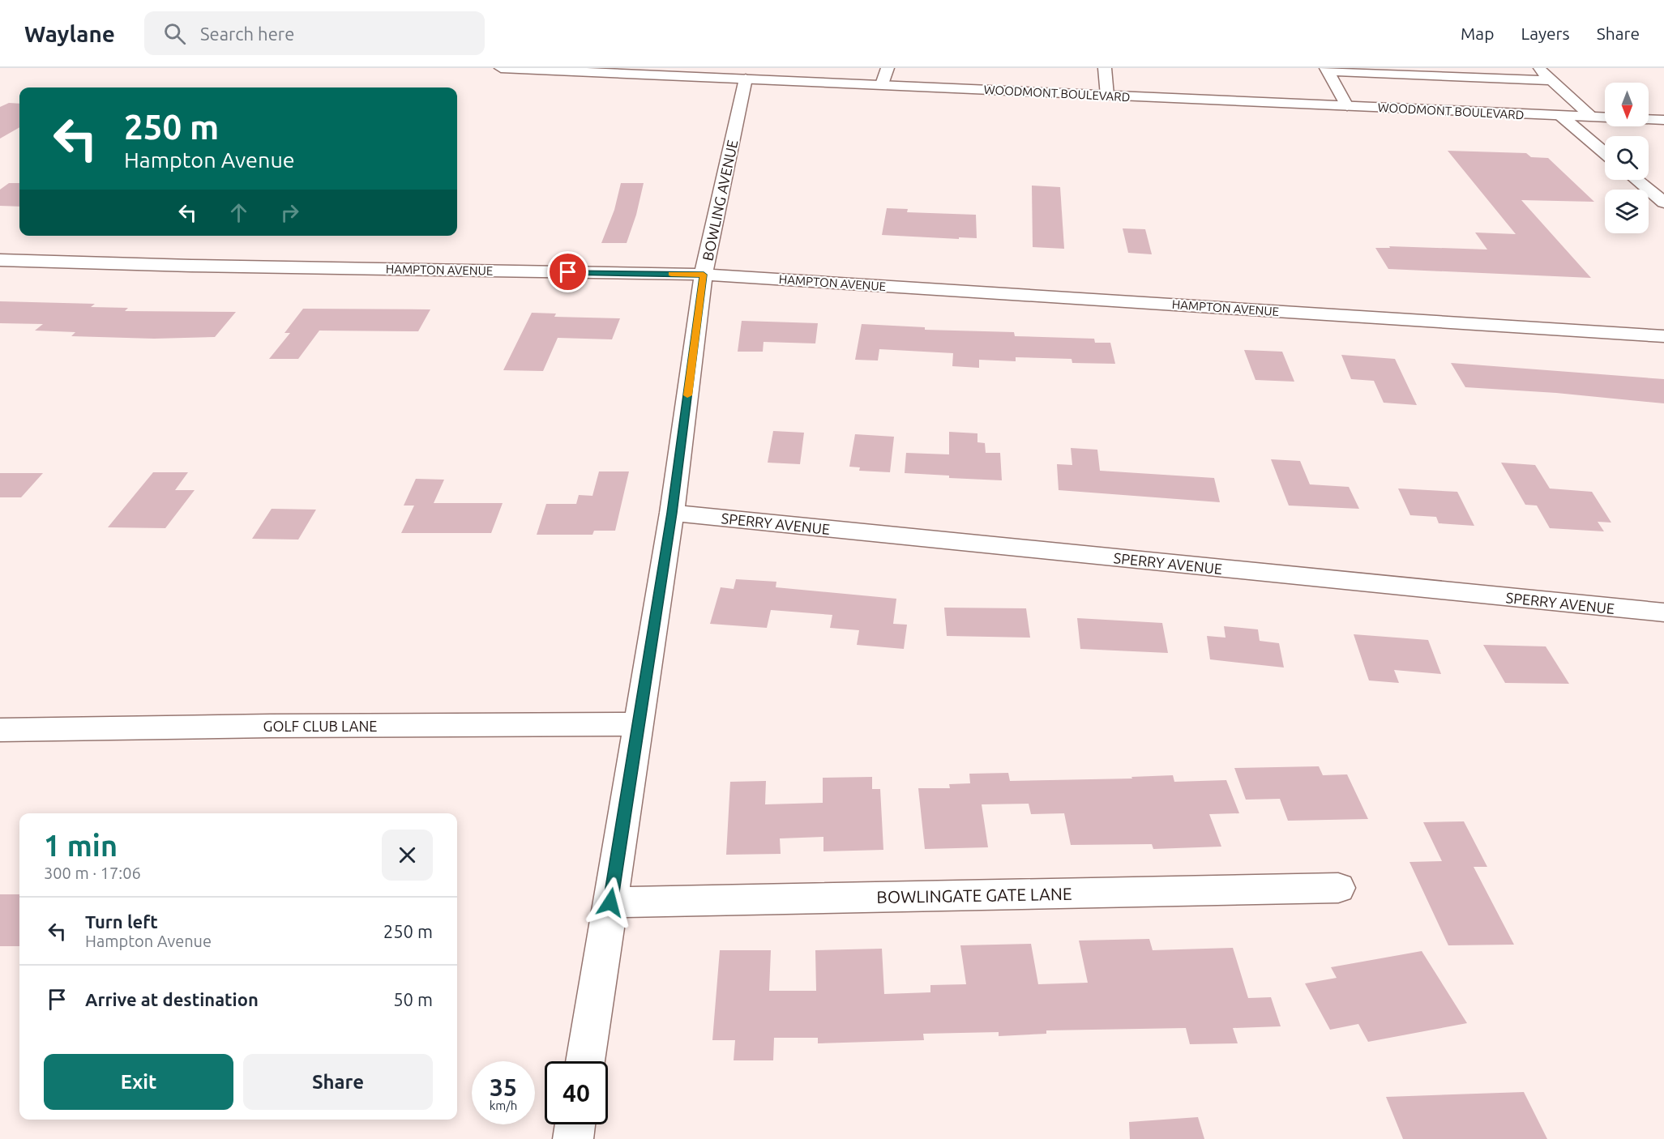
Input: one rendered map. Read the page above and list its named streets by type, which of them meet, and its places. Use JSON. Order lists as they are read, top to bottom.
{
  "streets": {
    "street": [
      "WOODMONT BOULEVARD",
      "BOWLING AVENUE",
      "HAMPTON AVENUE",
      "SPERRY AVENUE",
      "GOLF CLUB LANE",
      "BOWLINGATE GATE LANE"
    ]
  },
  "crossings": [
    ["WOODMONT BOULEVARD", "BOWLING AVENUE"],
    ["BOWLING AVENUE", "HAMPTON AVENUE"],
    ["BOWLING AVENUE", "SPERRY AVENUE"],
    ["BOWLING AVENUE", "GOLF CLUB LANE"],
    ["BOWLING AVENUE", "BOWLINGATE GATE LANE"]
  ],
  "north": "bottom",
  "page": {
    "header": "Waylane",
    "search": "Search here",
    "nav": ["Map", "Layers", "Share"],
    "turn": ["250 m", "Hampton Avenue"],
    "heading": ["1 min", "300 m · 17:06"],
    "list": [
      {
        "name": "Turn left",
        "note": "Hampton Avenue",
        "value": "250 m"
      },
      {
        "name": "Arrive at destination",
        "value": "50 m"
      }
    ],
    "buttons": ["Exit", "Share"],
    "speed": "35 km/h",
    "limit": "40"
  }
}
